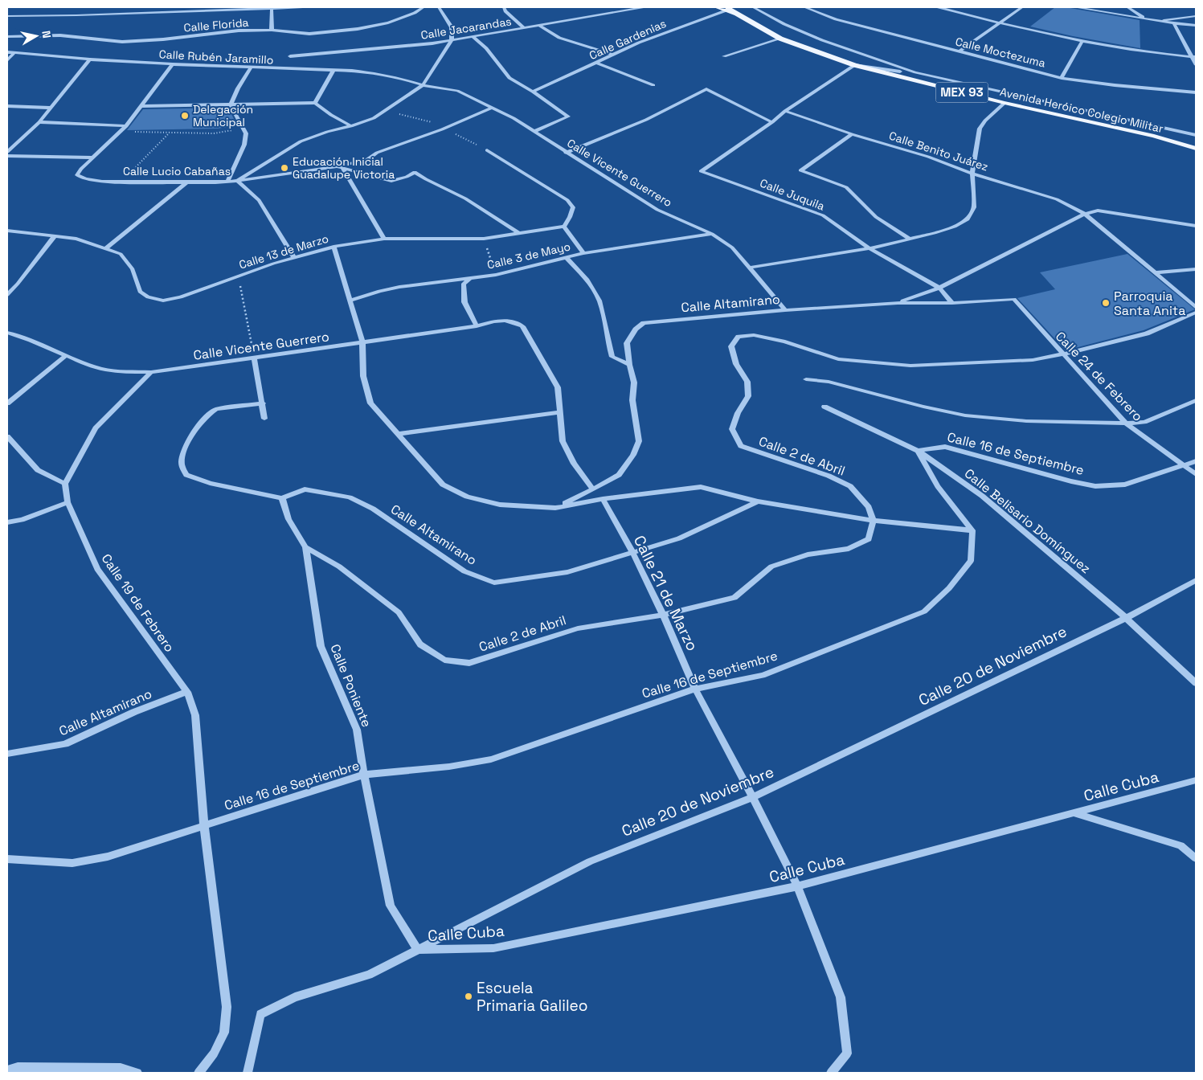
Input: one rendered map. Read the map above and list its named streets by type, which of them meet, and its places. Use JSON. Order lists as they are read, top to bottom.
{
  "streets": {
    "main road": ["MEX 93", "Avenida Heróico Colegio Militar"],
    "street": [
      "Calle Florida",
      "Calle Jacarandas",
      "Calle Gardenias",
      "Calle Moctezuma",
      "Calle Rubén Jaramillo",
      "Calle Benito Juárez",
      "Calle Lucio Cabañas",
      "Calle Vicente Guerrero",
      "Calle Juquila",
      "Calle 13 de Marzo",
      "Calle 3 de Mayo",
      "Calle Altamirano",
      "Calle 24 de Febrero",
      "Calle 16 de Septiembre",
      "Calle 2 de Abril",
      "Calle Belisario Domínguez",
      "Calle 21 de Marzo",
      "Calle 19 de Febrero",
      "Calle 20 de Noviembre",
      "Calle Poniente",
      "Calle Cuba"
    ]
  },
  "crossings": [
    ["Calle Gardenias", "Avenida Heróico Colegio Militar"],
    ["Calle Rubén Jaramillo", "Calle Lucio Cabañas"],
    ["Calle Rubén Jaramillo", "Calle Vicente Guerrero"],
    ["Calle Lucio Cabañas", "Calle Vicente Guerrero"],
    ["Calle Vicente Guerrero", "Calle 3 de Mayo"],
    ["Calle Vicente Guerrero", "Calle Altamirano"],
    ["Calle Altamirano", "Calle 24 de Febrero"],
    ["Calle Altamirano", "Calle 21 de Marzo"],
    ["Calle Altamirano", "Calle 19 de Febrero"],
    ["Calle Altamirano", "Calle Poniente"],
    ["Calle 24 de Febrero", "Calle 16 de Septiembre"],
    ["Calle 24 de Febrero", "Calle 2 de Abril"],
    ["Calle 16 de Septiembre", "Calle Belisario Domínguez"],
    ["Calle 16 de Septiembre", "Calle 21 de Marzo"],
    ["Calle 16 de Septiembre", "Calle 19 de Febrero"],
    ["Calle 16 de Septiembre", "Calle Poniente"],
    ["Calle 2 de Abril", "Calle 21 de Marzo"],
    ["Calle 2 de Abril", "Calle Poniente"],
    ["Calle Belisario Domínguez", "Calle 20 de Noviembre"],
    ["Calle 21 de Marzo", "Calle 20 de Noviembre"],
    ["Calle 21 de Marzo", "Calle Cuba"],
    ["Calle 20 de Noviembre", "Calle Poniente"],
    ["Calle 20 de Noviembre", "Calle Cuba"],
    ["Calle Poniente", "Calle Cuba"]
  ],
  "places": [
    "Delegación Municipal",
    "Educación Inicial Guadalupe Victoria",
    "Parroquia Santa Anita",
    "Escuela Primaria Galileo"
  ],
  "north": "right"
}
